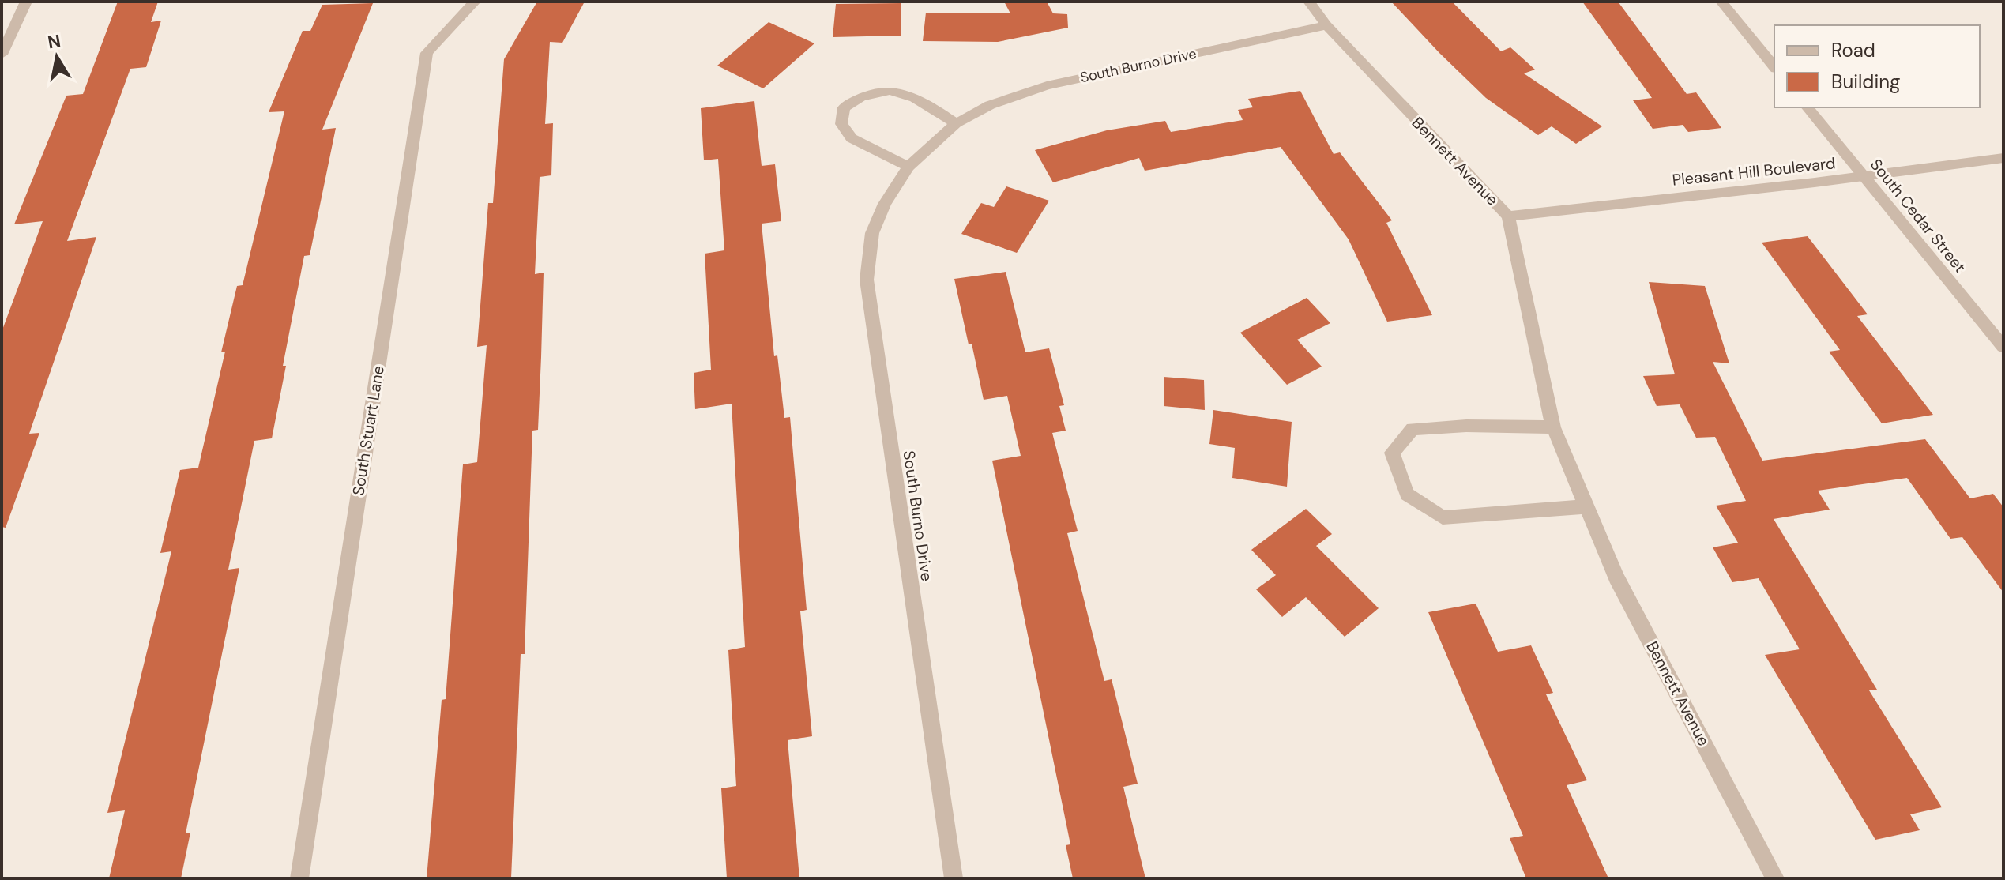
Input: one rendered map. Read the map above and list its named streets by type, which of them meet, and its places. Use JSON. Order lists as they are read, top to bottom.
{
  "streets": {
    "street": [
      "South Burno Drive",
      "Bennett Avenue",
      "Pleasant Hill Boulevard",
      "South Cedar Street",
      "South Stuart Lane"
    ]
  },
  "crossings": [
    ["South Burno Drive", "Bennett Avenue"],
    ["Bennett Avenue", "Pleasant Hill Boulevard"],
    ["Pleasant Hill Boulevard", "South Cedar Street"]
  ],
  "legend": ["Road", "Building"],
  "north": "top"
}
